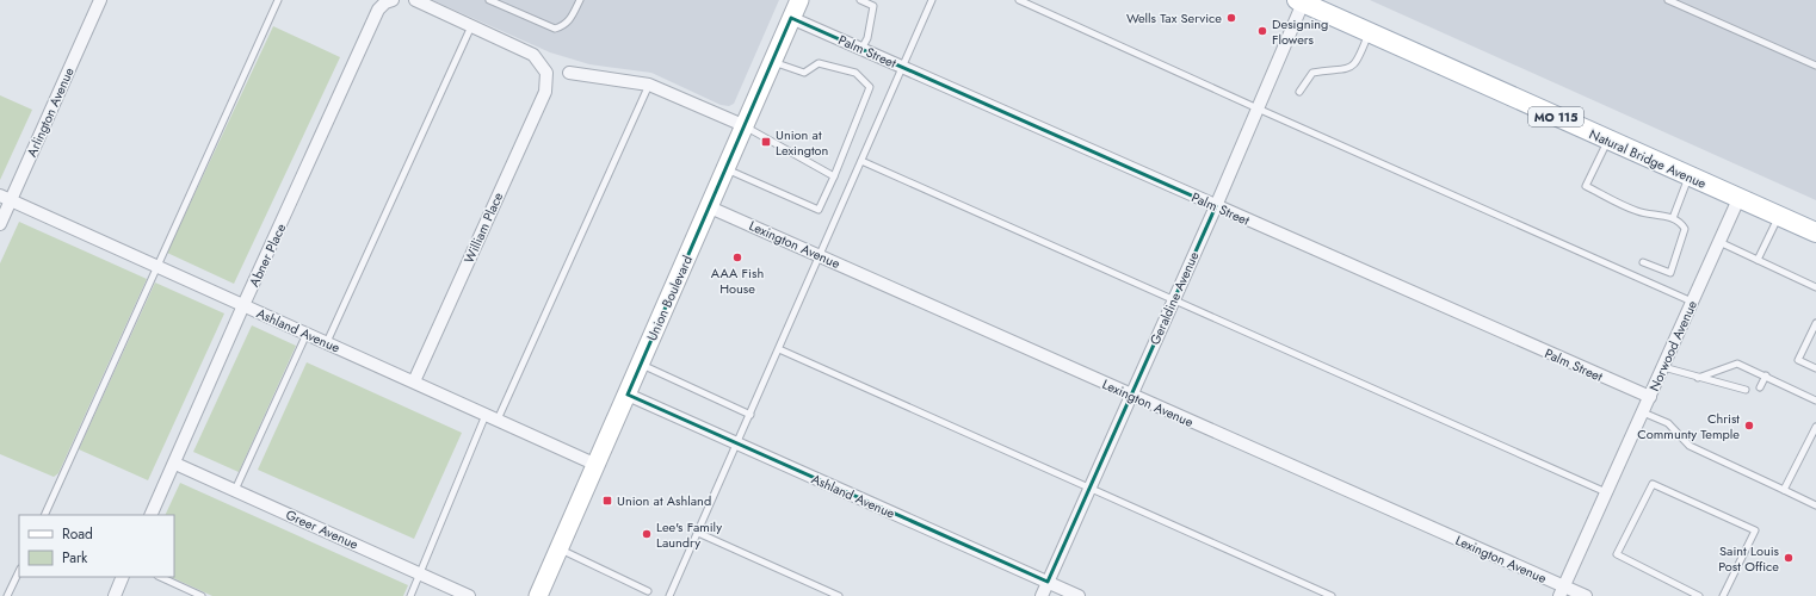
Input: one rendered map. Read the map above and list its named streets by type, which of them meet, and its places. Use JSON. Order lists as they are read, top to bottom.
{
  "streets": {
    "main road": ["MO 115", "Natural Bridge Avenue", "Union Boulevard"],
    "street": [
      "Palm Street",
      "Arlington Avenue",
      "William Place",
      "Lexington Avenue",
      "Abner Place",
      "Geraldine Avenue",
      "Ashland Avenue",
      "Norwood Avenue",
      "Greer Avenue"
    ]
  },
  "crossings": [
    ["Palm Street", "Union Boulevard"],
    ["Palm Street", "Geraldine Avenue"],
    ["Palm Street", "Norwood Avenue"],
    ["Arlington Avenue", "Ashland Avenue"],
    ["Natural Bridge Avenue", "Geraldine Avenue"],
    ["Natural Bridge Avenue", "Norwood Avenue"],
    ["William Place", "Ashland Avenue"],
    ["Lexington Avenue", "Union Boulevard"],
    ["Lexington Avenue", "Geraldine Avenue"],
    ["Lexington Avenue", "Norwood Avenue"],
    ["Abner Place", "Ashland Avenue"],
    ["Abner Place", "Greer Avenue"],
    ["Union Boulevard", "Ashland Avenue"],
    ["Geraldine Avenue", "Ashland Avenue"]
  ],
  "places": {
    "other": [
      "Wells Tax Service",
      "Designing Flowers",
      "AAA Fish House",
      "Christ Communty Temple",
      "Lee's Family Laundry",
      "Saint Louis Post Office"
    ],
    "transit": ["Union at Lexington", "Union at Ashland"]
  },
  "legend": ["Road", "Park"]
}
